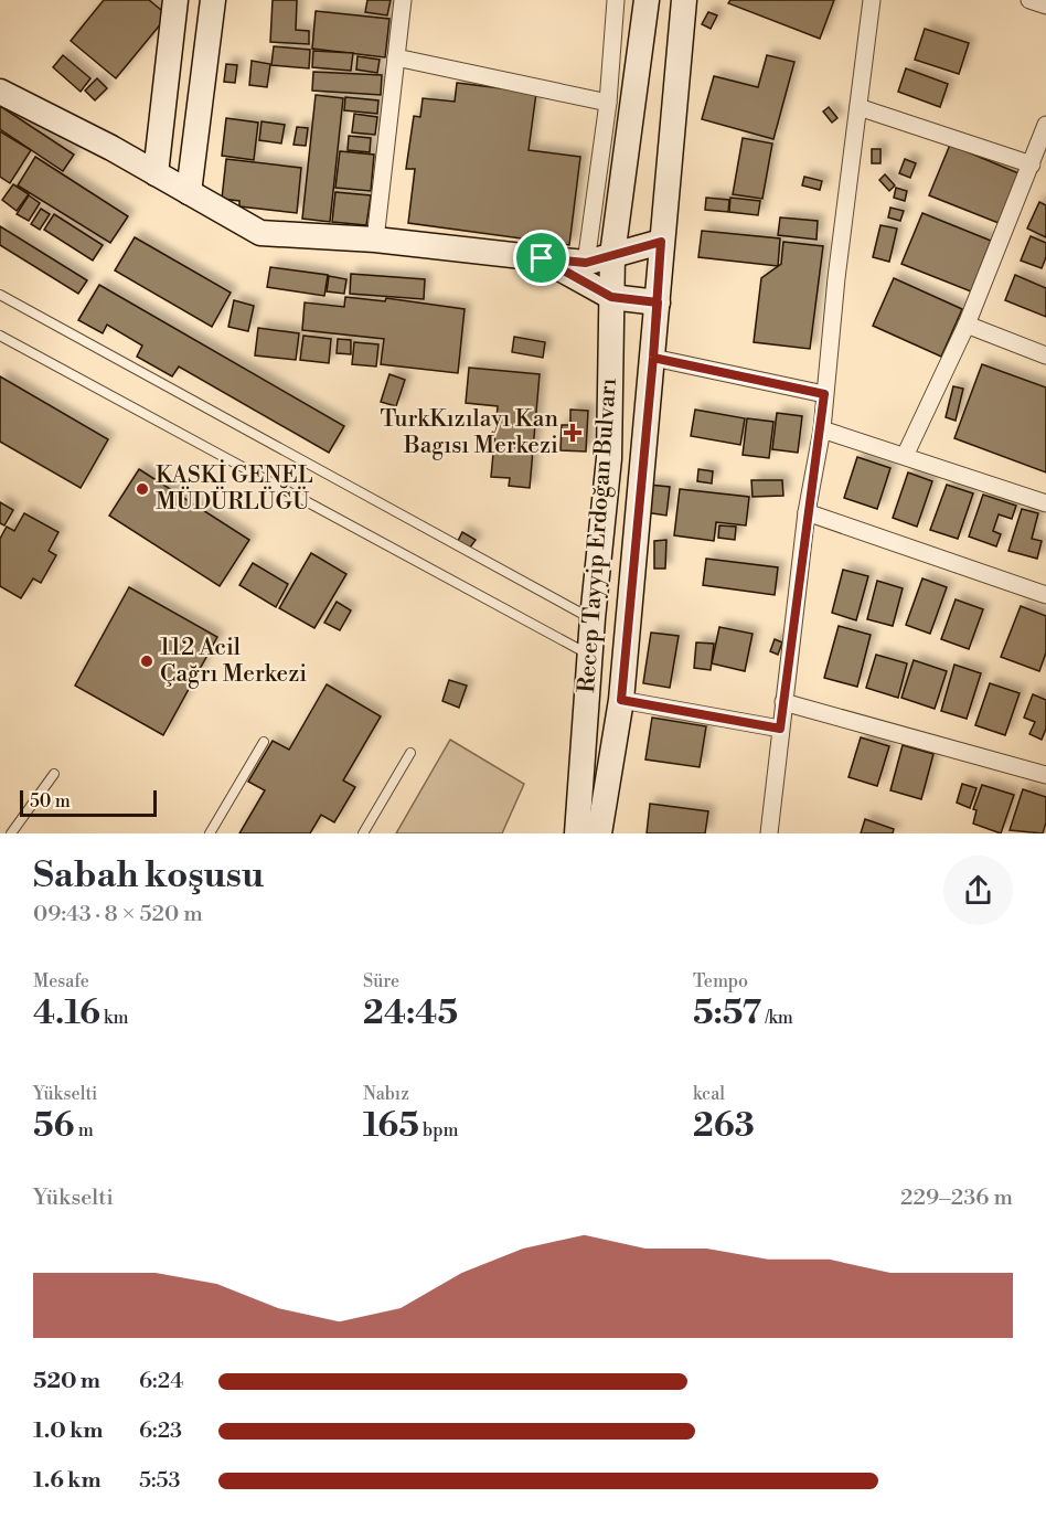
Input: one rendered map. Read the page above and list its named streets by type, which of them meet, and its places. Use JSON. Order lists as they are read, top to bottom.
{
  "streets": {
    "main road": ["Recep Tayyip Erdoğan Bulvarı"]
  },
  "places": {
    "health": ["TurkKızılayı Kan Bagısı Merkezi"],
    "other": ["KASKİ GENEL MÜDÜRLÜĞÜ", "112 Acil Çağrı Merkezi"]
  },
  "scale_bar": "50 m",
  "page": {
    "scale": "50 m",
    "heading": ["Sabah koşusu", "09:43 · 8 × 520 m"],
    "stats": [
      ["Mesafe", "4.16 km"],
      ["Süre", "24:45"],
      ["Tempo", "5:57 /km"],
      ["Yükselti", "56 m"],
      ["Nabız", "165 bpm"],
      ["kcal", "263"]
    ],
    "chart": ["Yükselti", "229–236 m"],
    "list": [
      {
        "name": "520 m",
        "note": "6:24"
      },
      {
        "name": "1.0 km",
        "note": "6:23"
      },
      {
        "name": "1.6 km",
        "note": "5:53"
      }
    ]
  }
}
